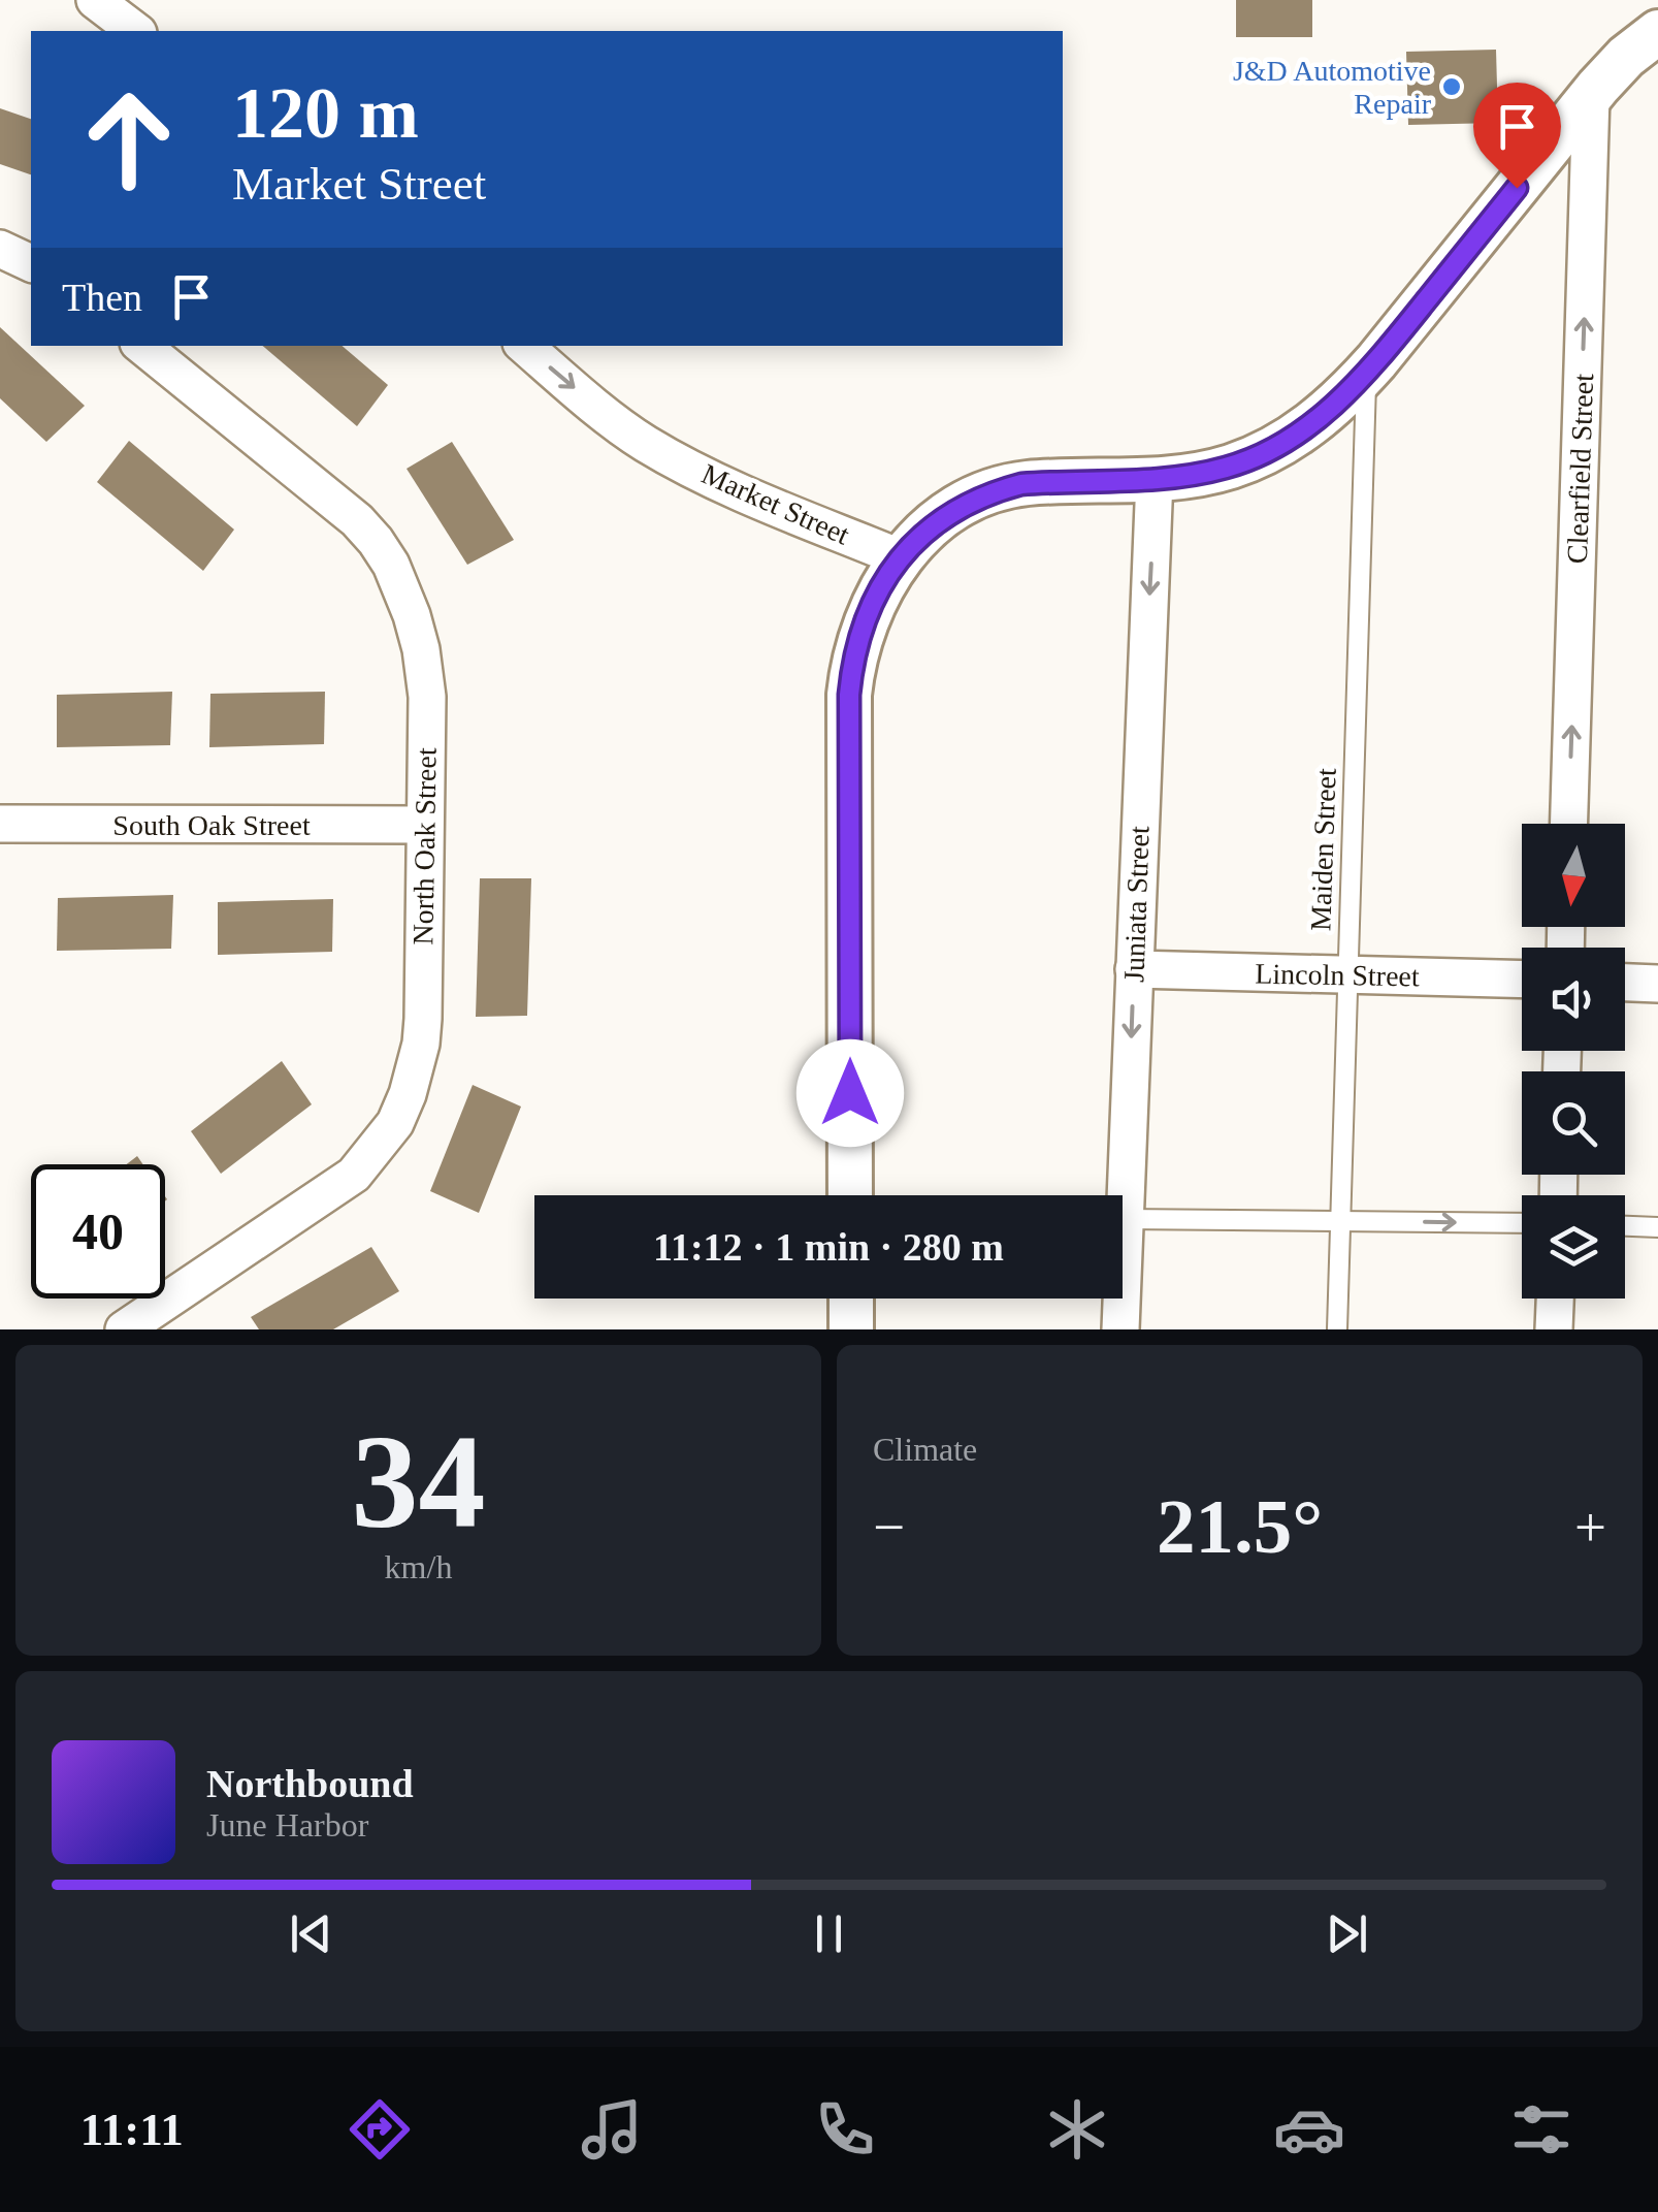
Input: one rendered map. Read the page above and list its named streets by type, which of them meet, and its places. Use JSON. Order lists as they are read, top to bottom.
{
  "streets": {
    "street": [
      "Clearfield Street",
      "Market Street",
      "South Oak Street",
      "North Oak Street",
      "Juniata Street",
      "Lincoln Street"
    ],
    "lane": ["Maiden Street"]
  },
  "crossings": [
    ["South Oak Street", "North Oak Street"],
    ["Maiden Street", "Lincoln Street"],
    ["Juniata Street", "Lincoln Street"]
  ],
  "one_way": ["Clearfield Street", "Market Street"],
  "places": ["J&D Automotive Repair"],
  "north": "bottom",
  "page": {
    "turn": ["120 m", "Market Street"],
    "then": "Then",
    "limit": "40",
    "trip": "11:12 · 1 min · 280 m",
    "tile": [
      ["34", "km/h"],
      "Climate"
    ],
    "heat": ["−", "21.5°", "+"],
    "song": ["Northbound", "June Harbor"],
    "tabs": "11:11"
  }
}
